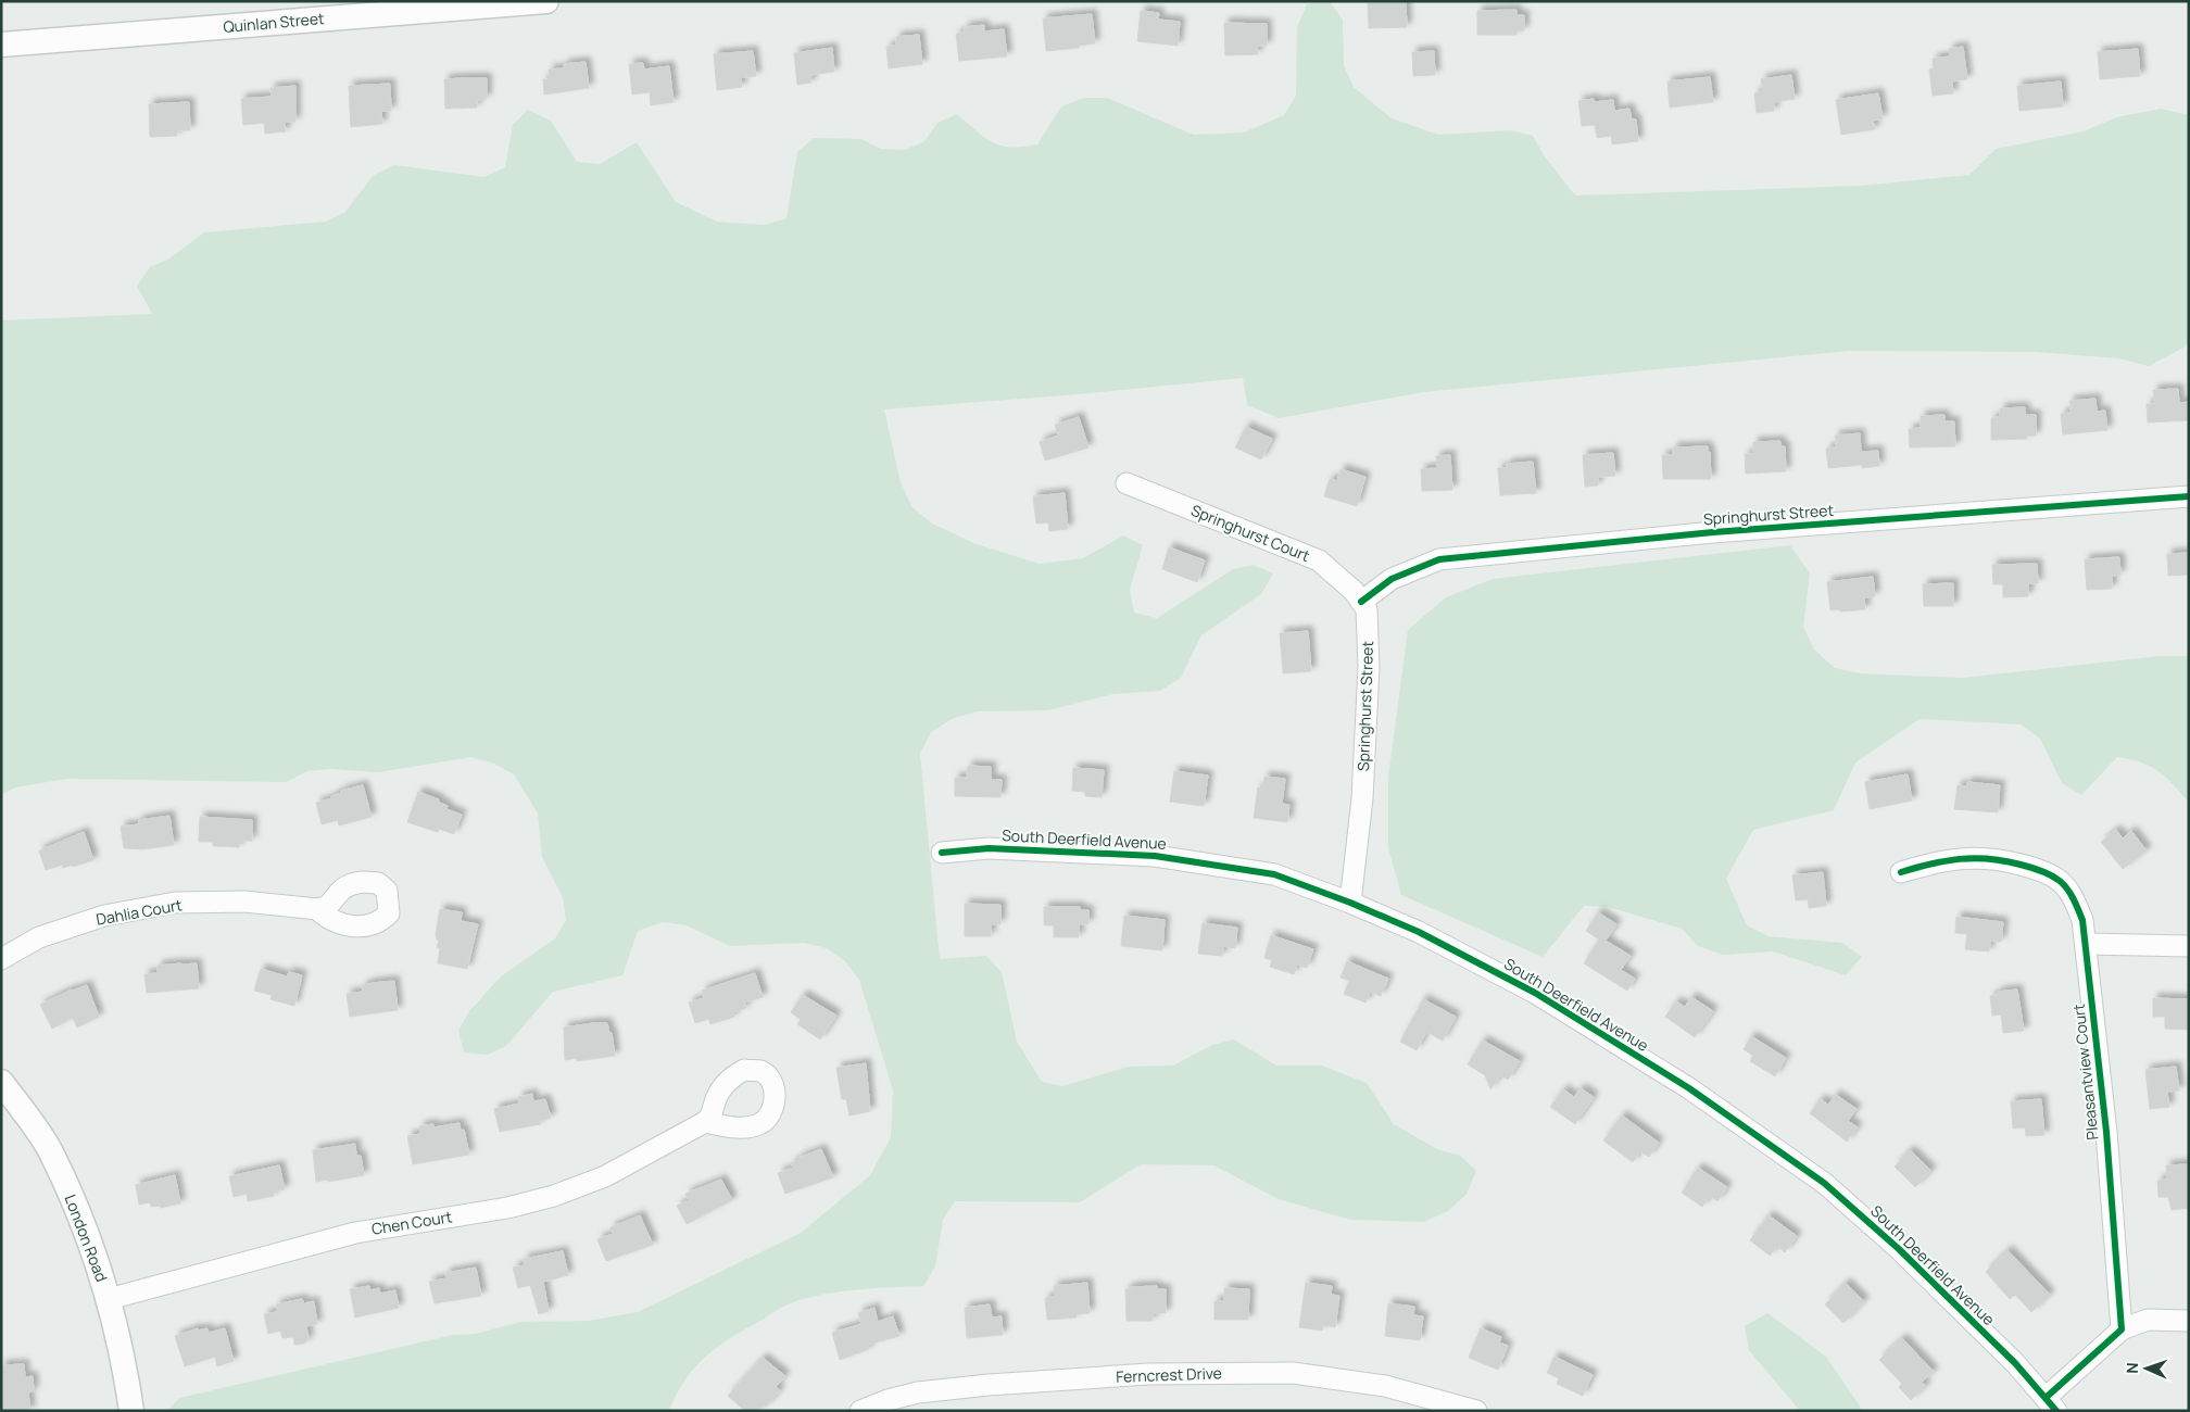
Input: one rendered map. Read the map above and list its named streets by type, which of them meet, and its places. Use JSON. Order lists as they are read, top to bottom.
{
  "streets": {
    "street": [
      "Quinlan Street",
      "Springhurst Street",
      "Springhurst Court",
      "South Deerfield Avenue",
      "Dahlia Court",
      "Pleasantview Court",
      "Chen Court",
      "London Road",
      "Ferncrest Drive"
    ]
  },
  "crossings": [
    ["Springhurst Street", "Springhurst Court"],
    ["Springhurst Street", "South Deerfield Avenue"],
    ["Chen Court", "London Road"]
  ],
  "north": "left"
}
